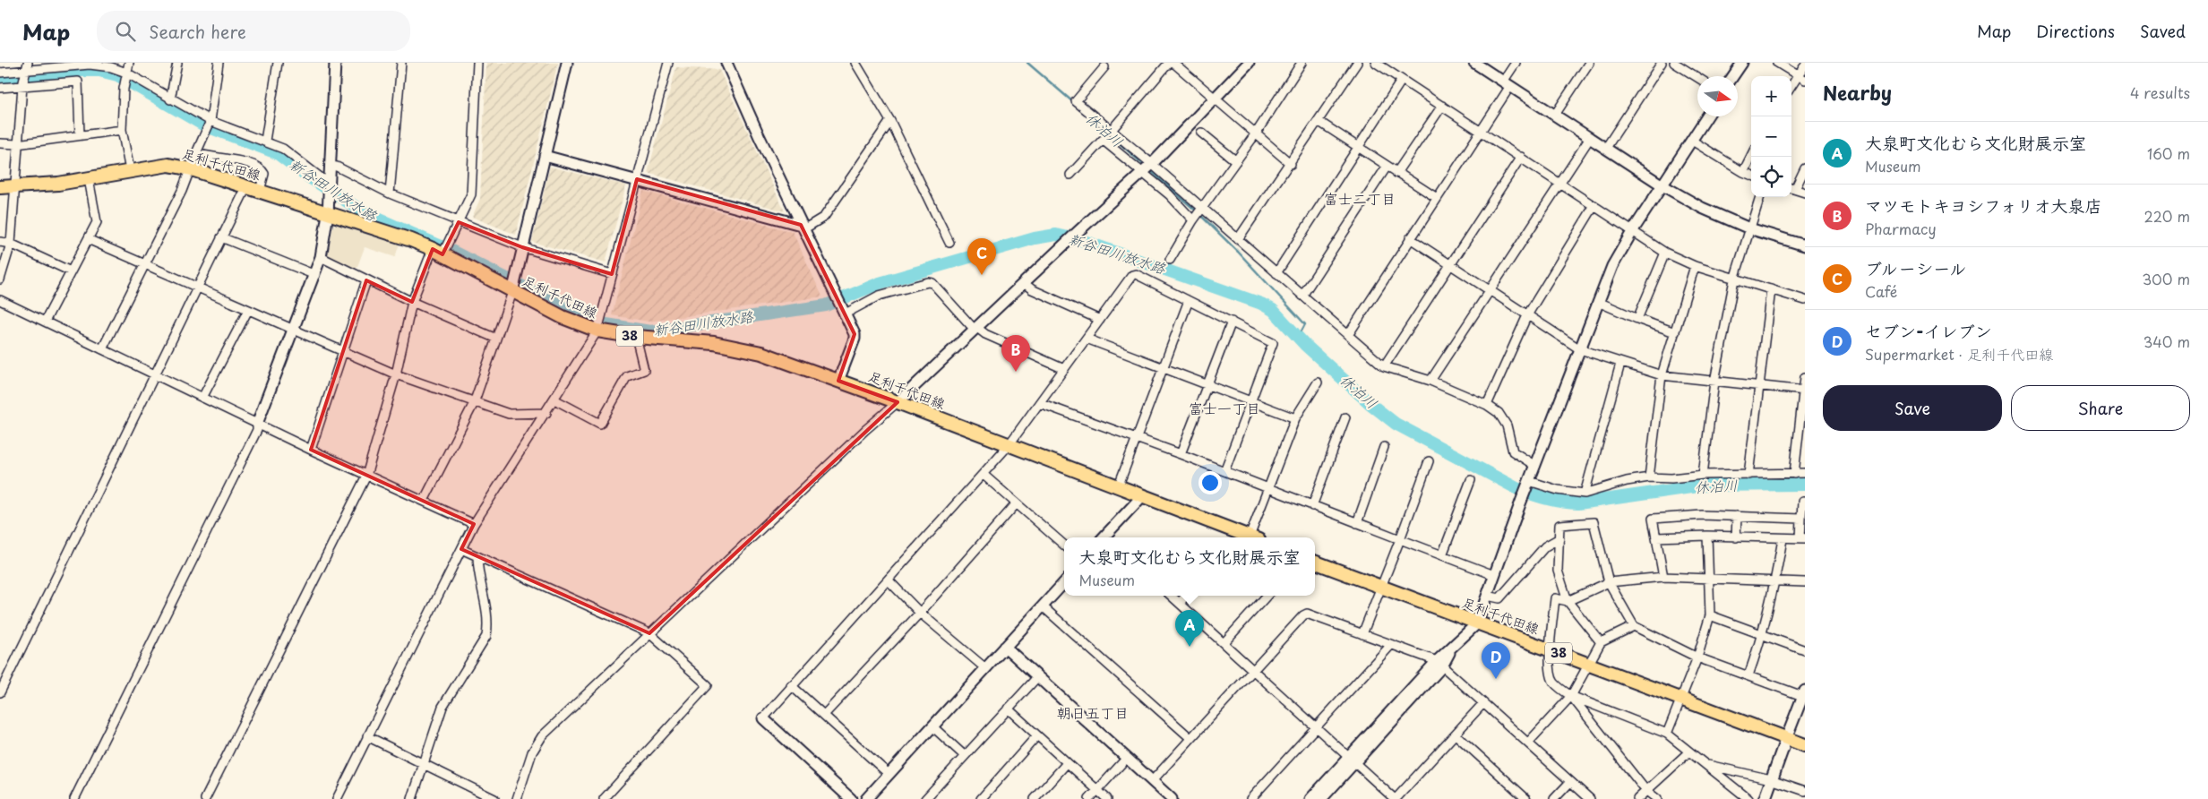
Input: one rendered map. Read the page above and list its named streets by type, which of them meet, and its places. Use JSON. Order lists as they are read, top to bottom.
{
  "streets": {
    "main road": ["足利千代田線", "38"]
  },
  "districts": ["富士二丁目", "富士一丁目", "朝日五丁目"],
  "water": ["休泊川", "新谷田川放水路"],
  "north": "right",
  "page": {
    "header": "Map",
    "search": "Search here",
    "nav": ["Map", "Directions", "Saved"],
    "heading": ["Nearby", "4 results"],
    "map_buttons": ["+", "−"],
    "list": [
      {
        "mark": "A",
        "name": "大泉町文化むら文化財展示室",
        "note": "Museum",
        "value": "160 m"
      },
      {
        "mark": "B",
        "name": "マツモトキヨシフォリオ大泉店",
        "note": "Pharmacy",
        "value": "220 m"
      },
      {
        "mark": "C",
        "name": "ブルーシール",
        "note": "Café",
        "value": "300 m"
      },
      {
        "mark": "D",
        "name": "セブン-イレブン",
        "note": "Supermarket · 足利千代田線",
        "value": "340 m"
      }
    ],
    "pins": [
      "C",
      "B",
      "A",
      "D"
    ],
    "buttons": ["Save", "Share"],
    "popup": ["大泉町文化むら文化財展示室", "Museum"]
  }
}
